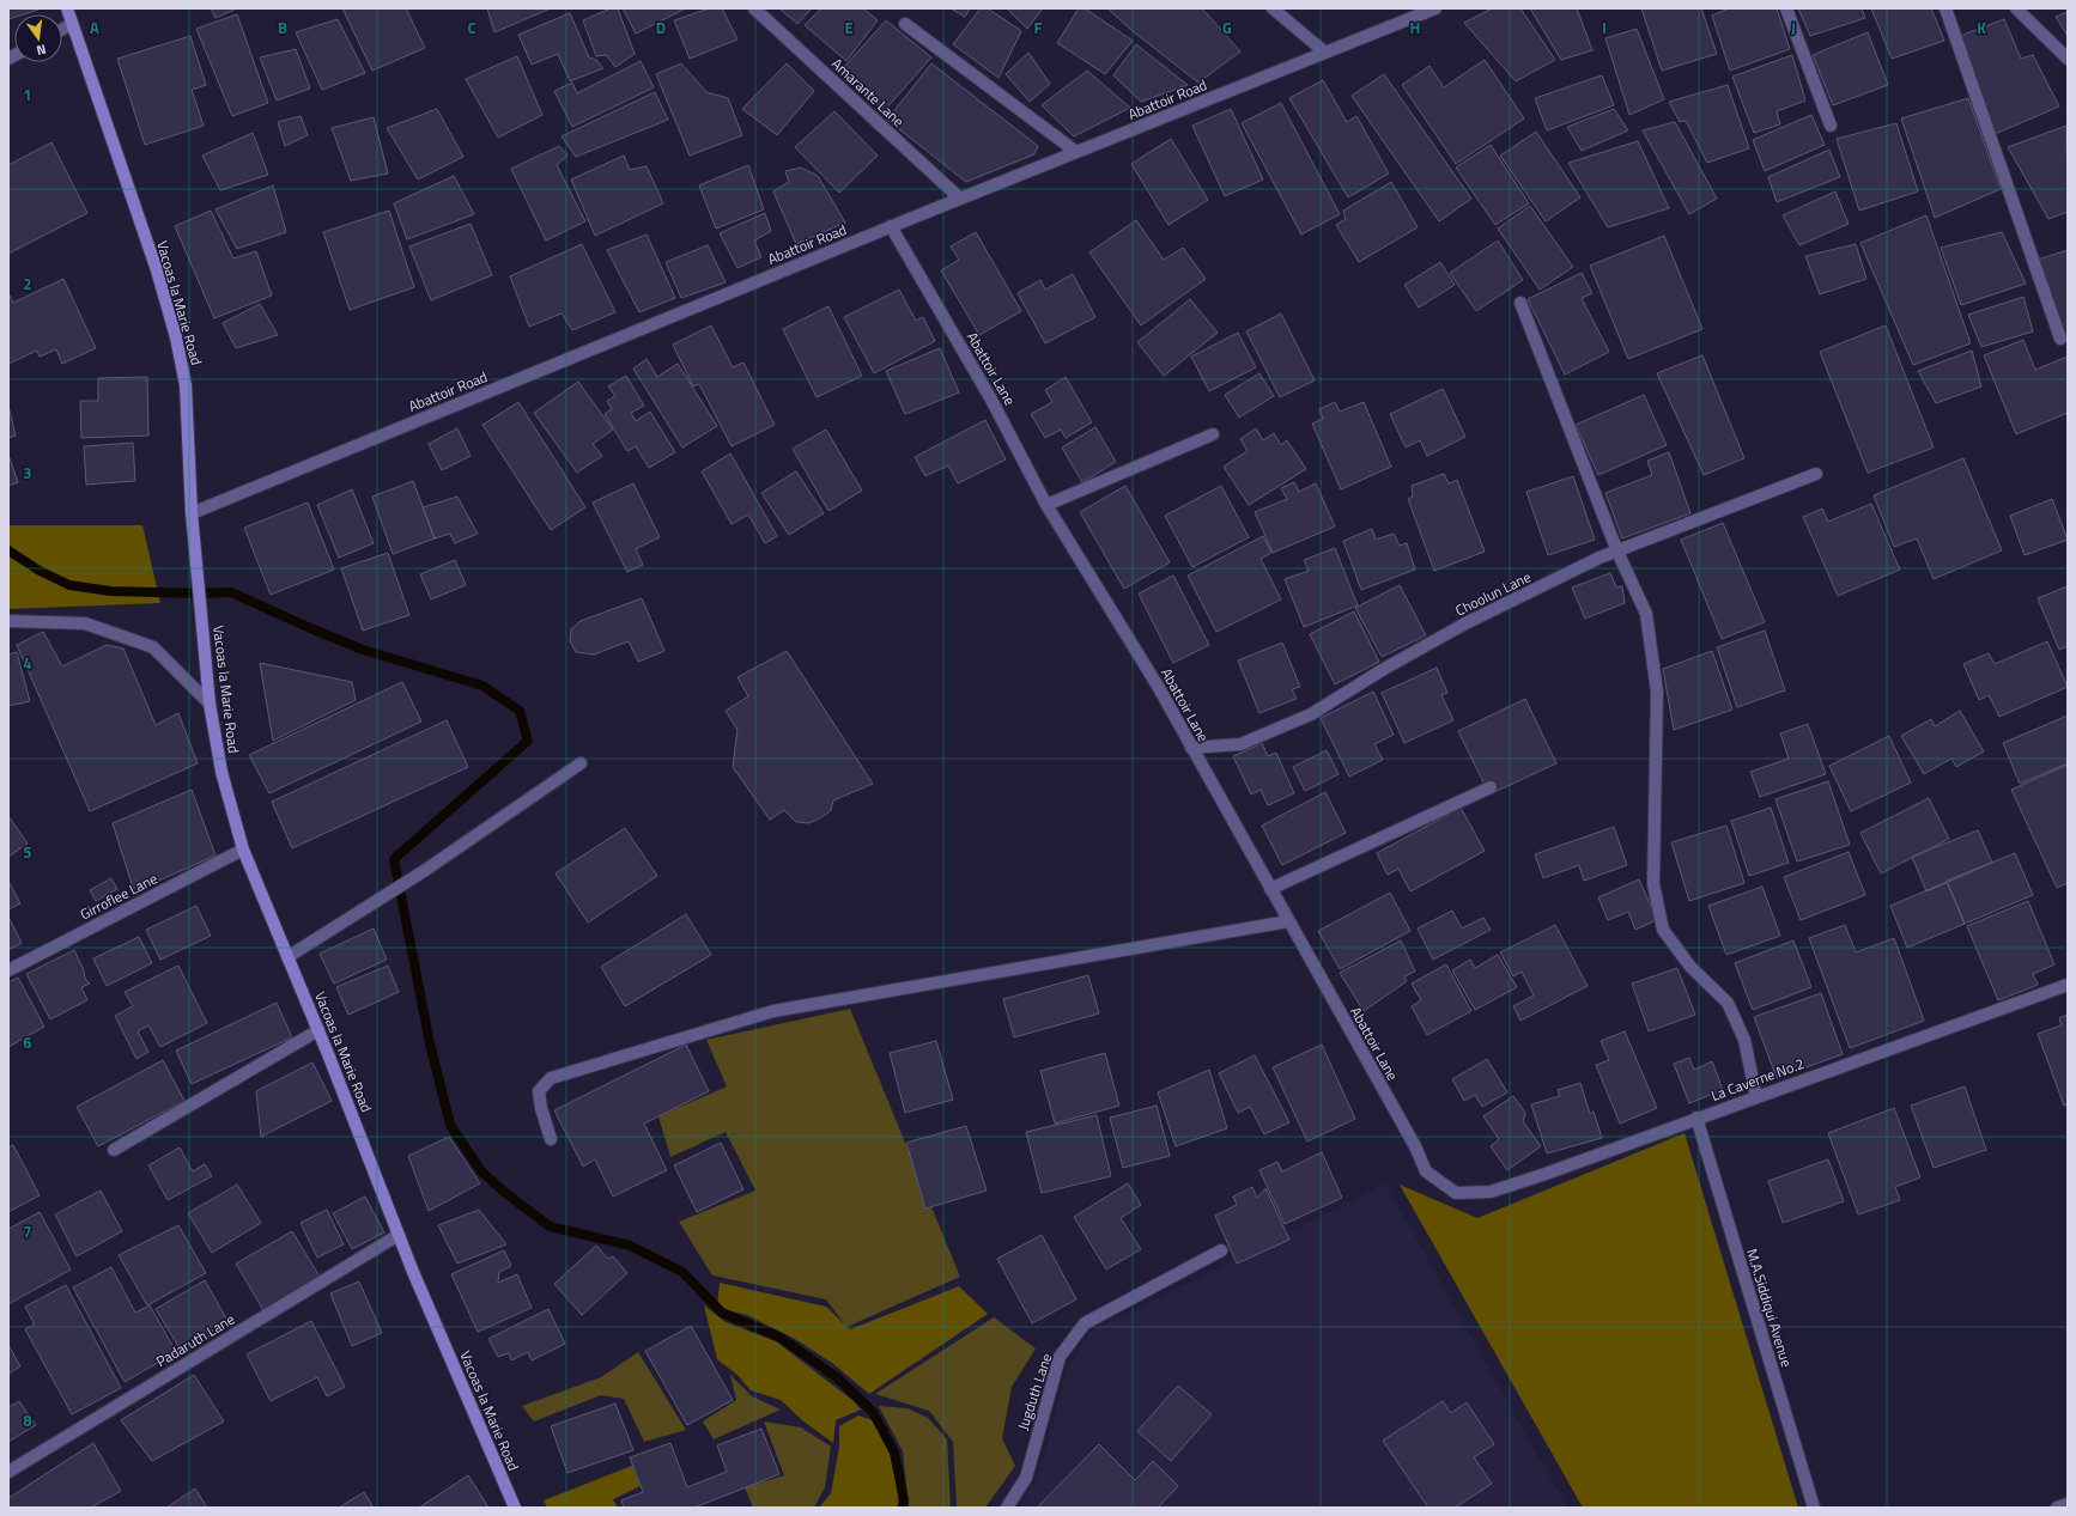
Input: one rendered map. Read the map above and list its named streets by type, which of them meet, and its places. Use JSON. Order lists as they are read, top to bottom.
{
  "streets": {
    "main road": ["Vacoas la Marie Road"],
    "street": [
      "Amarante Lane",
      "Abattoir Road",
      "Abattoir Lane",
      "Choolun Lane",
      "Girroflee Lane",
      "La Caverne No.2",
      "M.A.Siddiqui Avenue",
      "Padaruth Lane",
      "Jugduth Lane"
    ]
  },
  "crossings": [
    ["Amarante Lane", "Abattoir Road"],
    ["Abattoir Road", "Vacoas la Marie Road"],
    ["Abattoir Road", "Abattoir Lane"],
    ["Vacoas la Marie Road", "Girroflee Lane"],
    ["Vacoas la Marie Road", "Padaruth Lane"],
    ["Abattoir Lane", "Choolun Lane"],
    ["Abattoir Lane", "La Caverne No.2"],
    ["La Caverne No.2", "M.A.Siddiqui Avenue"]
  ],
  "north": "bottom",
  "grid": {
    "columns": [
      "A",
      "B",
      "C",
      "D",
      "E",
      "F",
      "G",
      "H",
      "I",
      "J",
      "K"
    ],
    "rows": [
      "1",
      "2",
      "3",
      "4",
      "5",
      "6",
      "7",
      "8"
    ]
  }
}
